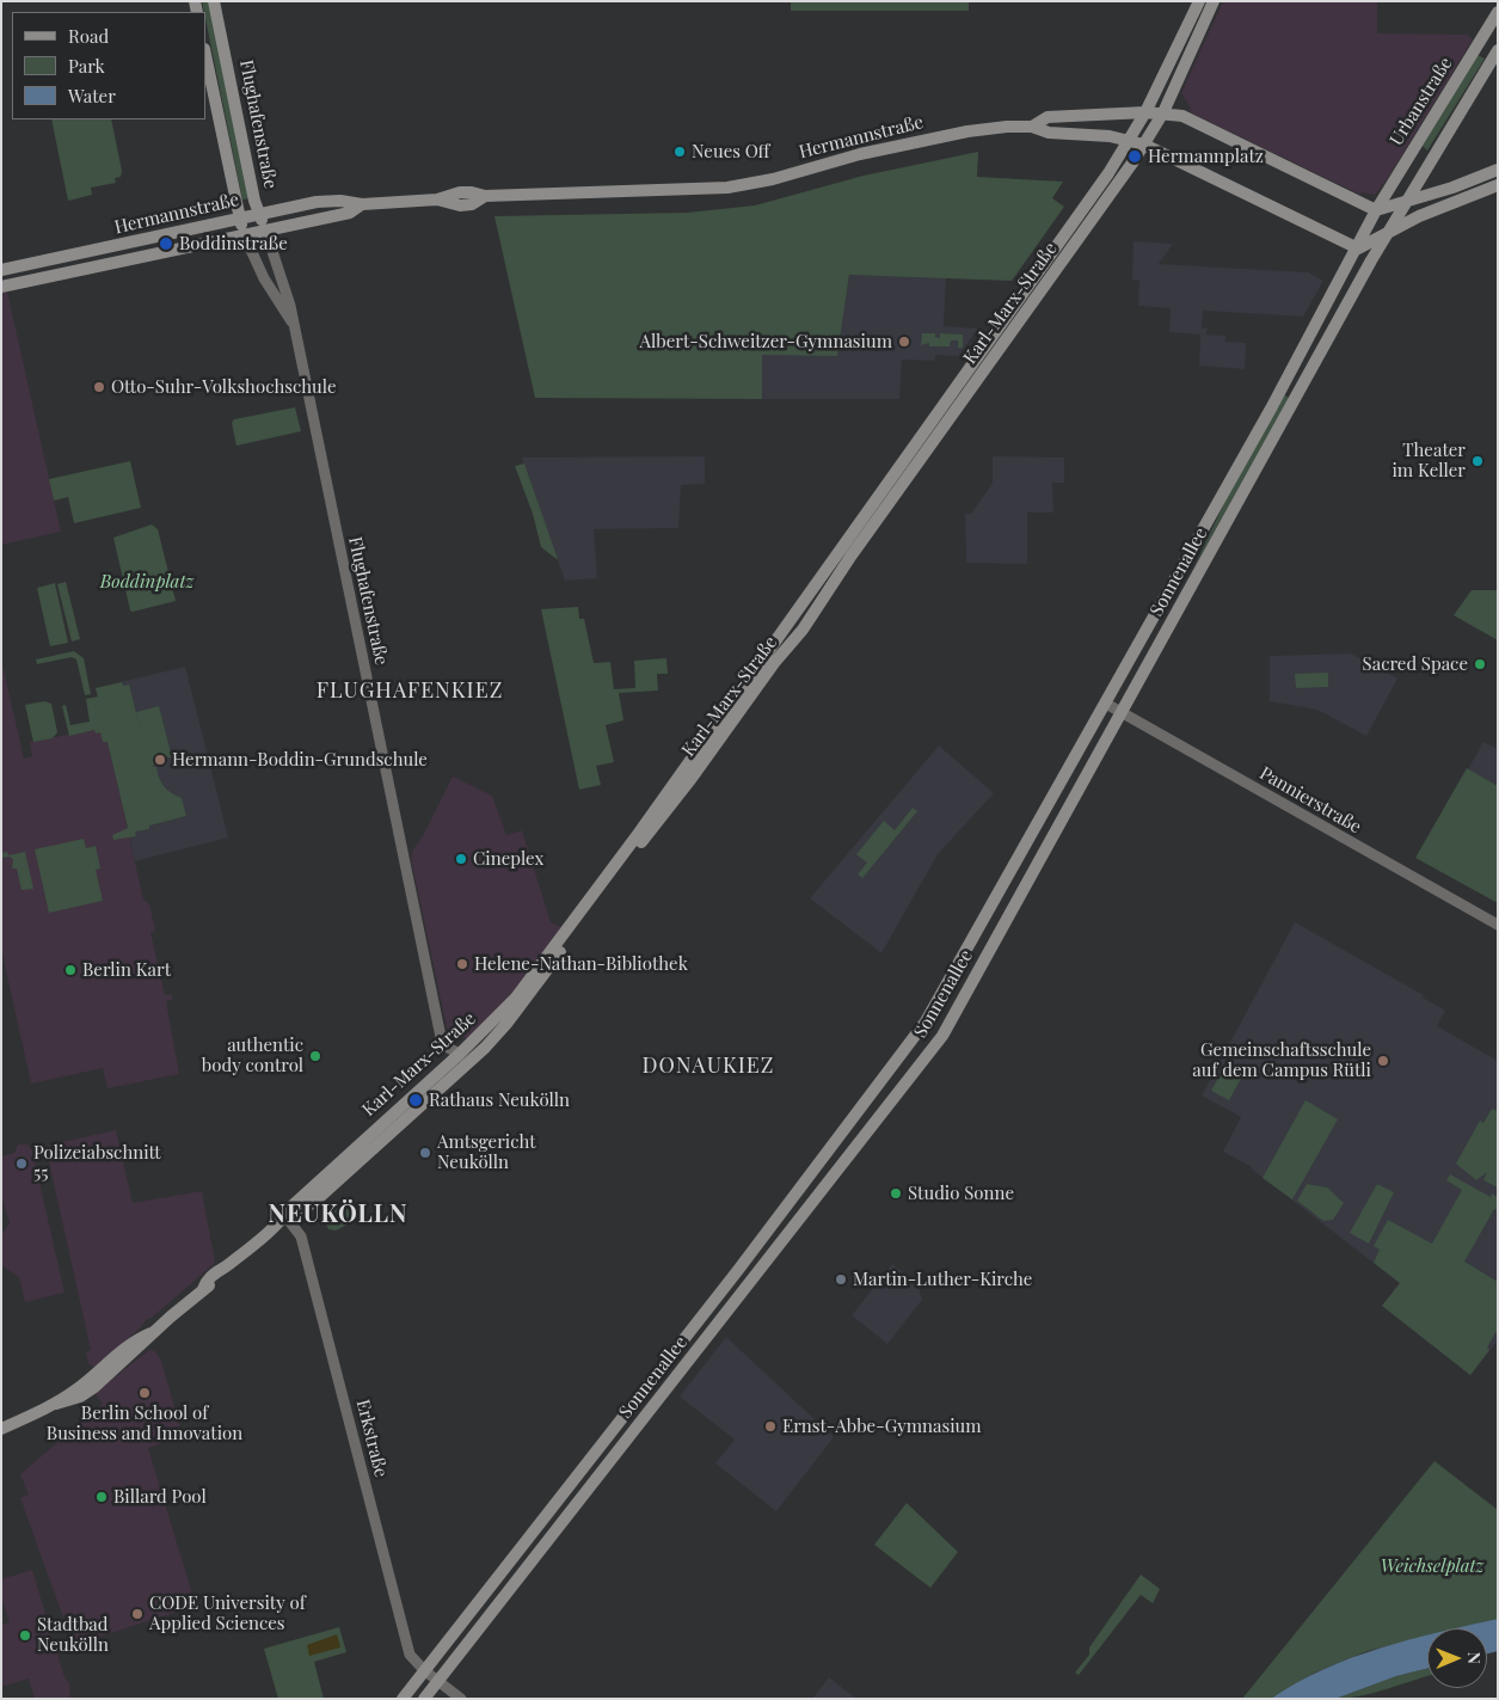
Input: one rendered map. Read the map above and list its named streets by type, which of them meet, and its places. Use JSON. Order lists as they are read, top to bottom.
{
  "streets": {
    "main road": [
      "Urbanstraße",
      "Flughafenstraße",
      "Hermannstraße",
      "Karl-Marx-Straße",
      "Sonnenallee"
    ],
    "street": ["Pannierstraße", "Erkstraße"]
  },
  "crossings": [
    ["Flughafenstraße", "Hermannstraße"],
    ["Flughafenstraße", "Karl-Marx-Straße"],
    ["Hermannstraße", "Karl-Marx-Straße"],
    ["Karl-Marx-Straße", "Erkstraße"],
    ["Sonnenallee", "Pannierstraße"],
    ["Sonnenallee", "Erkstraße"]
  ],
  "districts": ["FLUGHAFENKIEZ", "DONAUKIEZ", "NEUKÖLLN"],
  "parks": ["Boddinplatz", "Weichselplatz"],
  "places": [
    "Neues Off",
    "Hermannplatz",
    "Boddinstraße",
    "Albert-Schweitzer-Gymnasium",
    "Otto-Suhr-Volkshochschule",
    "Theater im Keller",
    "Sacred Space",
    "Hermann-Boddin-Grundschule",
    "Cineplex",
    "Helene-Nathan-Bibliothek",
    "Berlin Kart",
    "authentic body control",
    "Gemeinschaftsschule auf dem Campus Rütli",
    "Rathaus Neukölln",
    "Amtsgericht Neukölln",
    "Polizeiabschnitt 55",
    "Studio Sonne",
    "Martin-Luther-Kirche",
    "Berlin School of Business and Innovation",
    "Ernst-Abbe-Gymnasium",
    "Billard Pool",
    "CODE University of Applied Sciences",
    "Stadtbad Neukölln"
  ],
  "legend": ["Road", "Park", "Water"],
  "north": "right"
}
